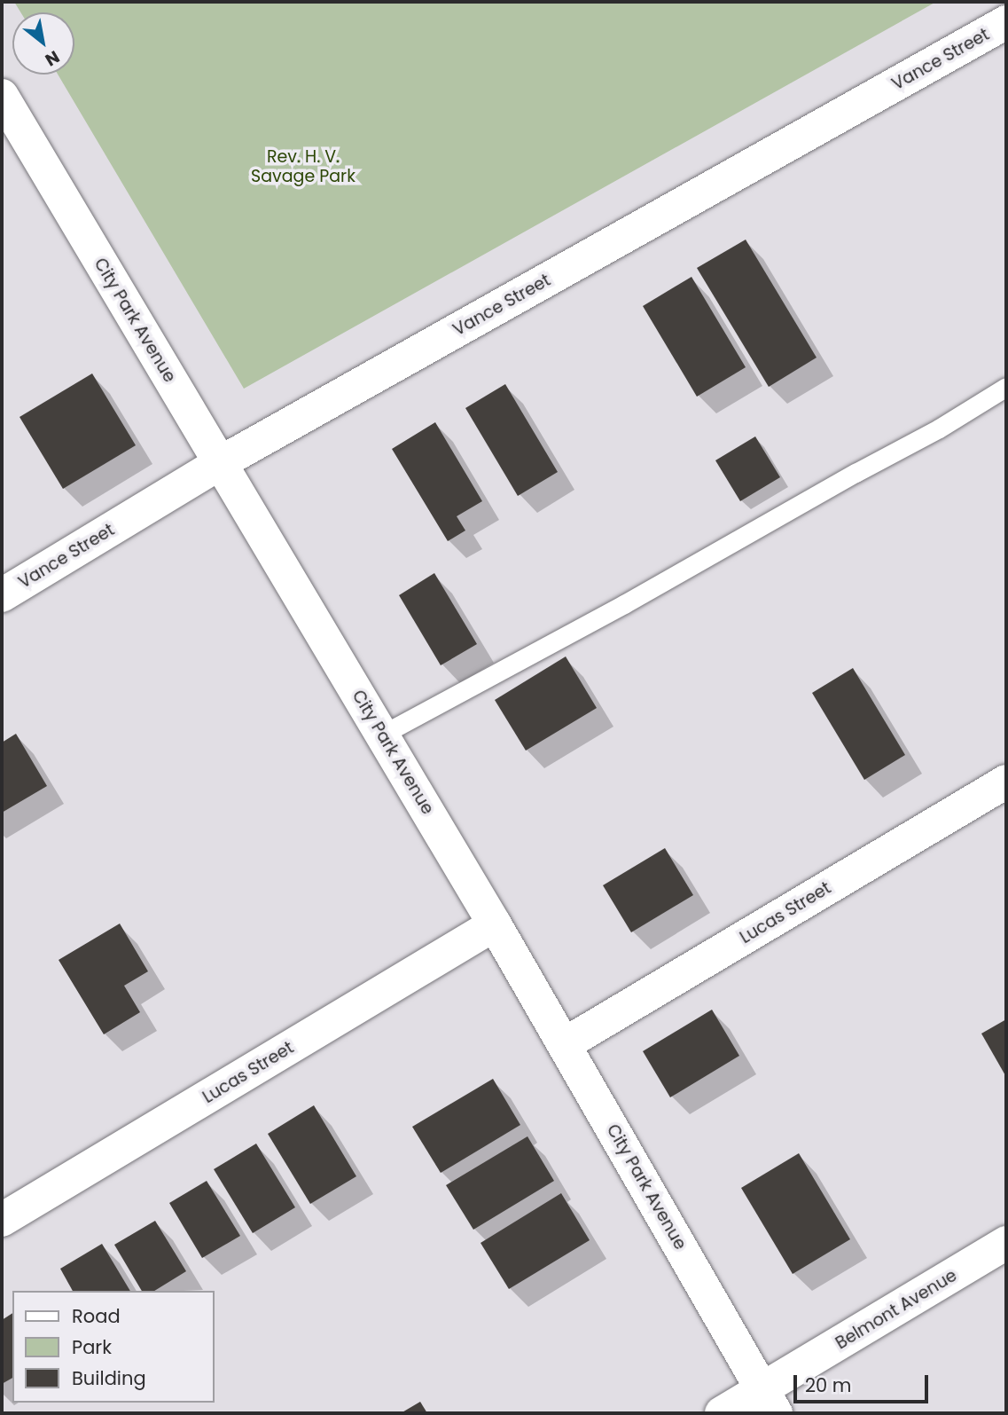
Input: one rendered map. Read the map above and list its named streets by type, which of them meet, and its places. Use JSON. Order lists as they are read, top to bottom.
{
  "streets": {
    "street": [
      "Vance Street",
      "City Park Avenue",
      "Lucas Street",
      "Belmont Avenue"
    ]
  },
  "crossings": [
    ["Vance Street", "City Park Avenue"],
    ["City Park Avenue", "Lucas Street"],
    ["City Park Avenue", "Belmont Avenue"]
  ],
  "parks": ["Rev. H. V. Savage Park"],
  "legend": ["Road", "Park", "Building"],
  "scale_bar": "20 m",
  "north": "bottom right"
}
